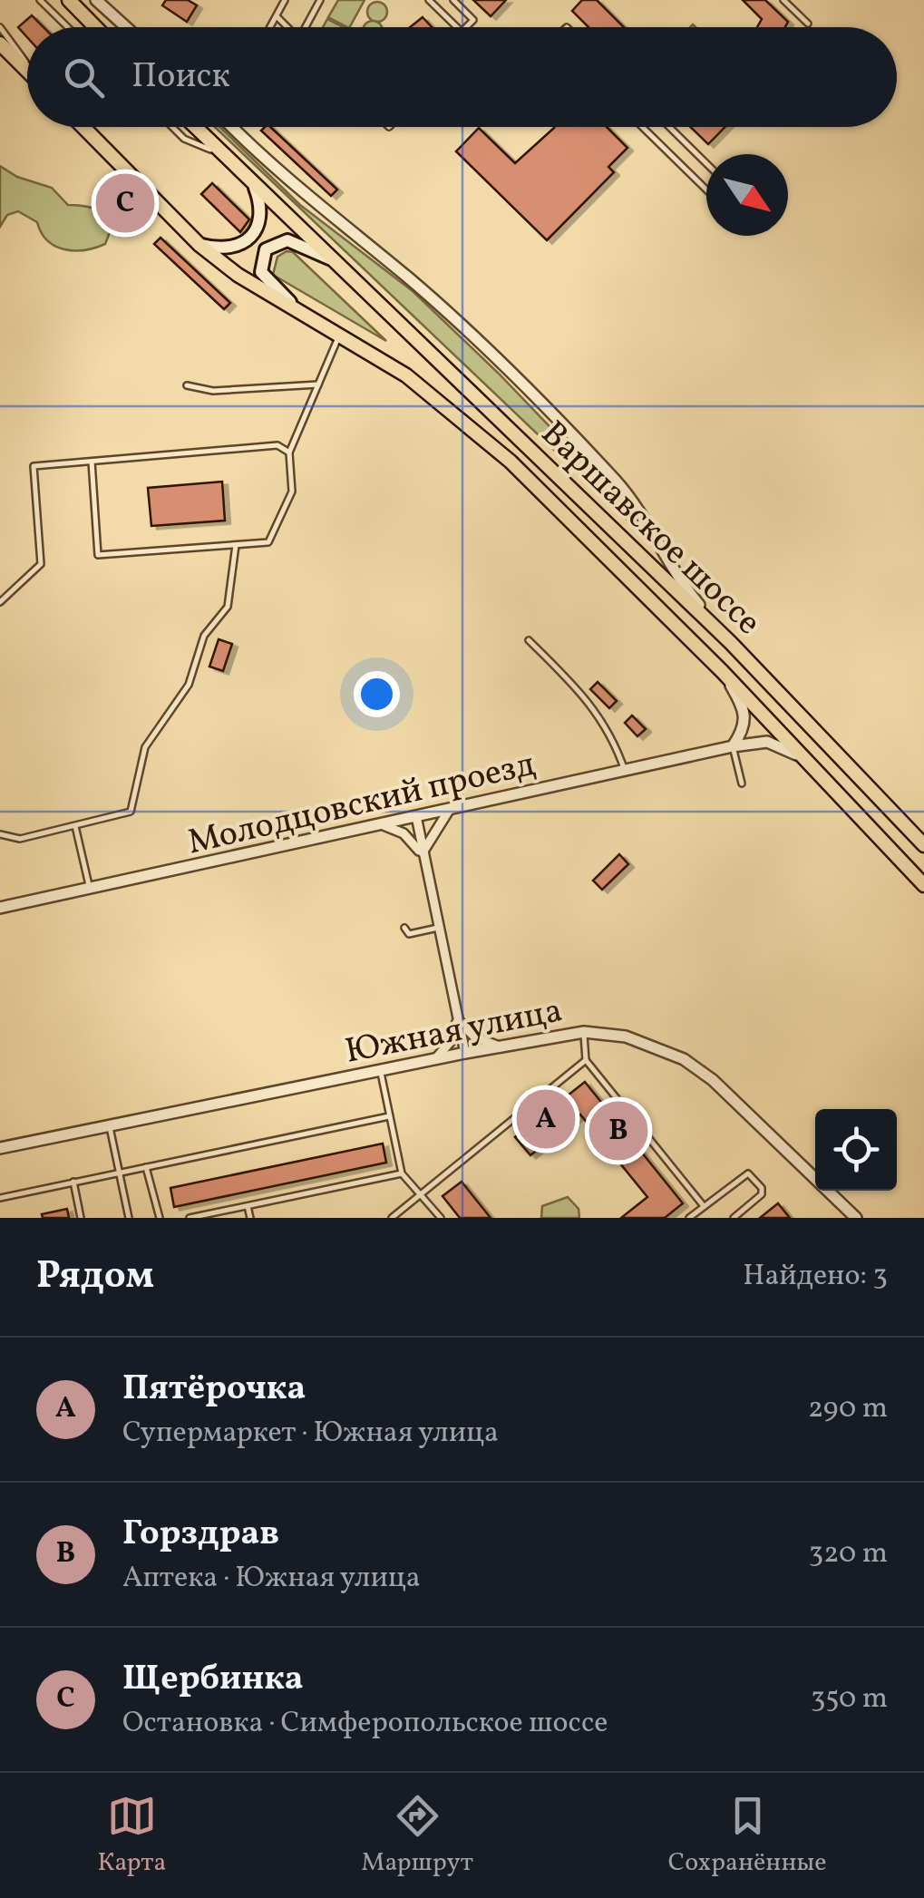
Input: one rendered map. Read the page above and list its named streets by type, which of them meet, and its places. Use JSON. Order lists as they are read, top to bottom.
{
  "streets": {
    "main road": ["Варшавское шоссе"],
    "street": ["Молодцовский проезд", "Южная улица"]
  },
  "crossings": [
    ["Варшавское шоссе", "Молодцовский проезд"]
  ],
  "north": "bottom right",
  "page": {
    "search": "Поиск",
    "pins": ["C", "A", "B"],
    "heading": ["Рядом", "Найдено: 3"],
    "list": [
      {
        "mark": "A",
        "name": "Пятёрочка",
        "note": "Супермаркет · Южная улица",
        "value": "290 m"
      },
      {
        "mark": "B",
        "name": "Горздрав",
        "note": "Аптека · Южная улица",
        "value": "320 m"
      },
      {
        "mark": "C",
        "name": "Щербинка",
        "note": "Остановка · Симферопольское шоссе",
        "value": "350 m"
      }
    ],
    "nav": ["Карта", "Маршрут", "Сохранённые"]
  }
}
